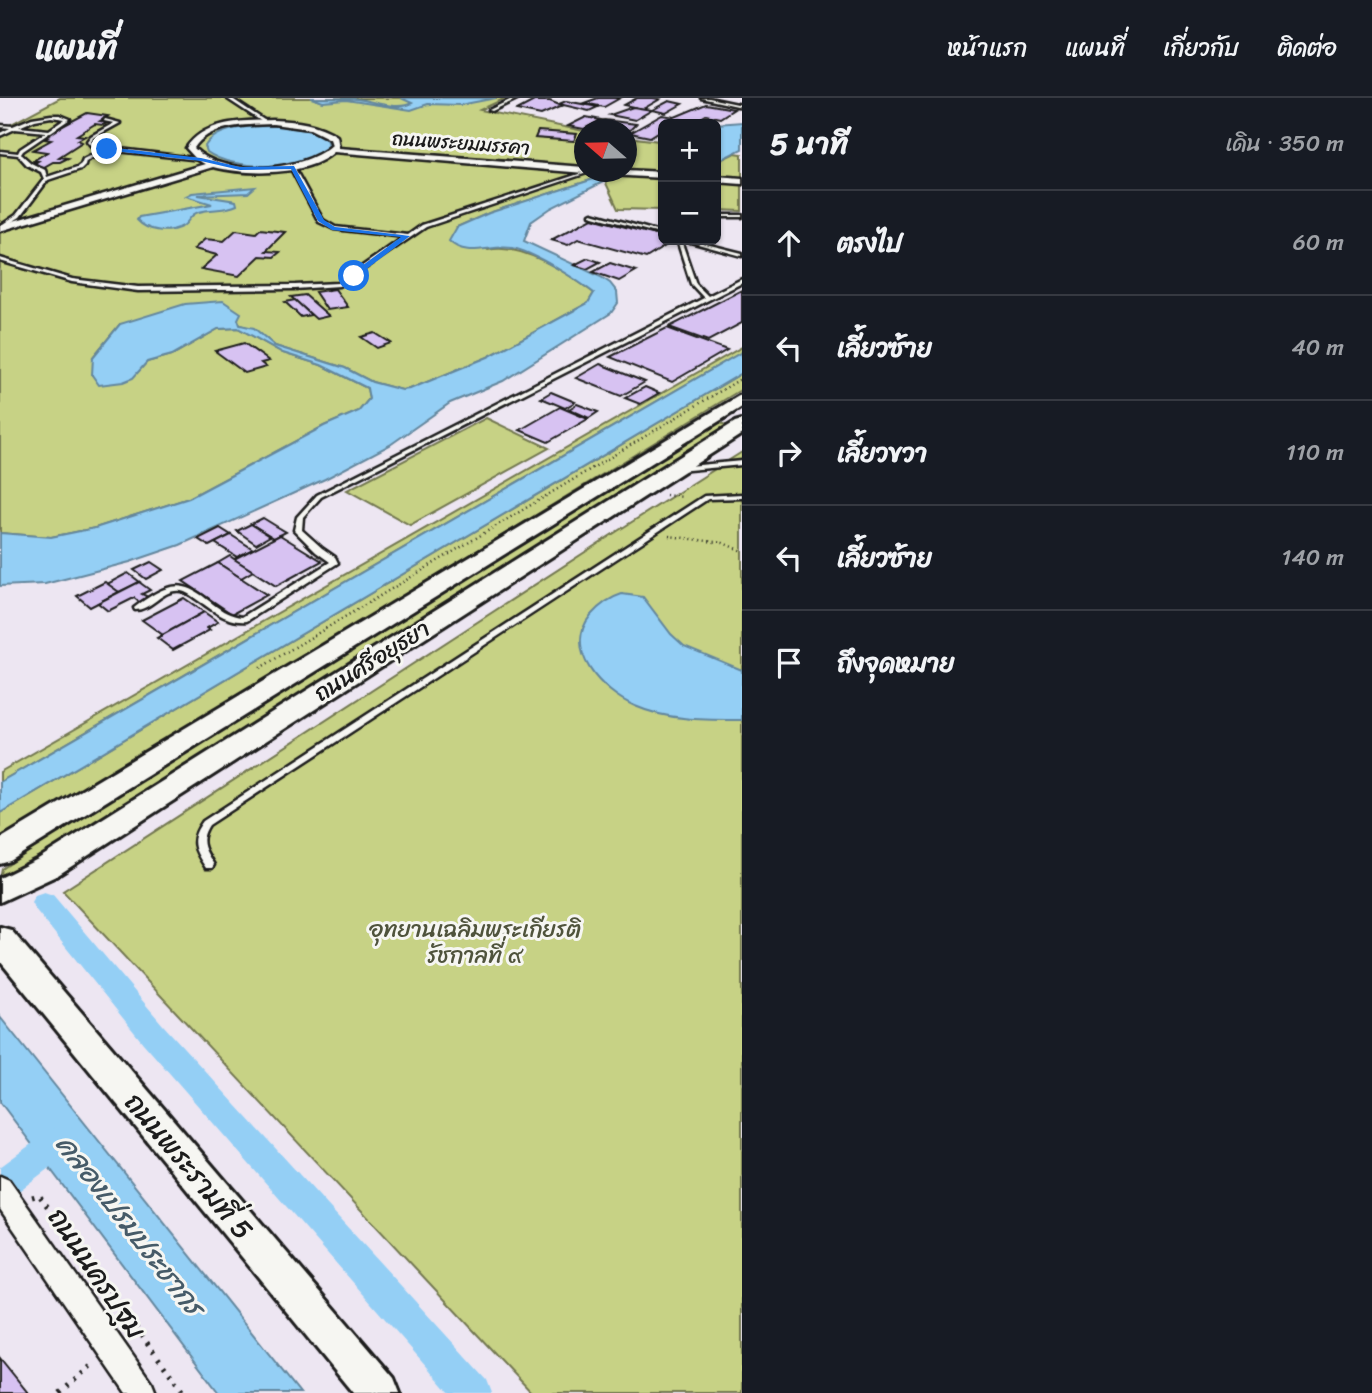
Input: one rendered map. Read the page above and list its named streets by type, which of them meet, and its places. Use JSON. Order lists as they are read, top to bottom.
{
  "streets": {
    "main road": ["ถนนศรีอยุธยา", "ถนนพระรามที่ 5"],
    "street": ["ถนนพระยมมรรคา", "ถนนนครปฐม"]
  },
  "water": ["คลองเปรมประชากร"],
  "parks": ["อุทยานเฉลิมพระเกียรติ รัชกาลที่ ๙"],
  "north": "left",
  "page": {
    "header": "แผนที่",
    "nav": [
      "หน้าแรก",
      "แผนที่",
      "เกี่ยวกับ",
      "ติดต่อ"
    ],
    "heading": ["5 นาที", "เดิน · 350 m"],
    "map_buttons": ["+", "−"],
    "list": [
      ["ตรงไป", "60 m"],
      ["เลี้ยวซ้าย", "40 m"],
      ["เลี้ยวขวา", "110 m"],
      ["เลี้ยวซ้าย", "140 m"],
      "ถึงจุดหมาย"
    ]
  }
}
